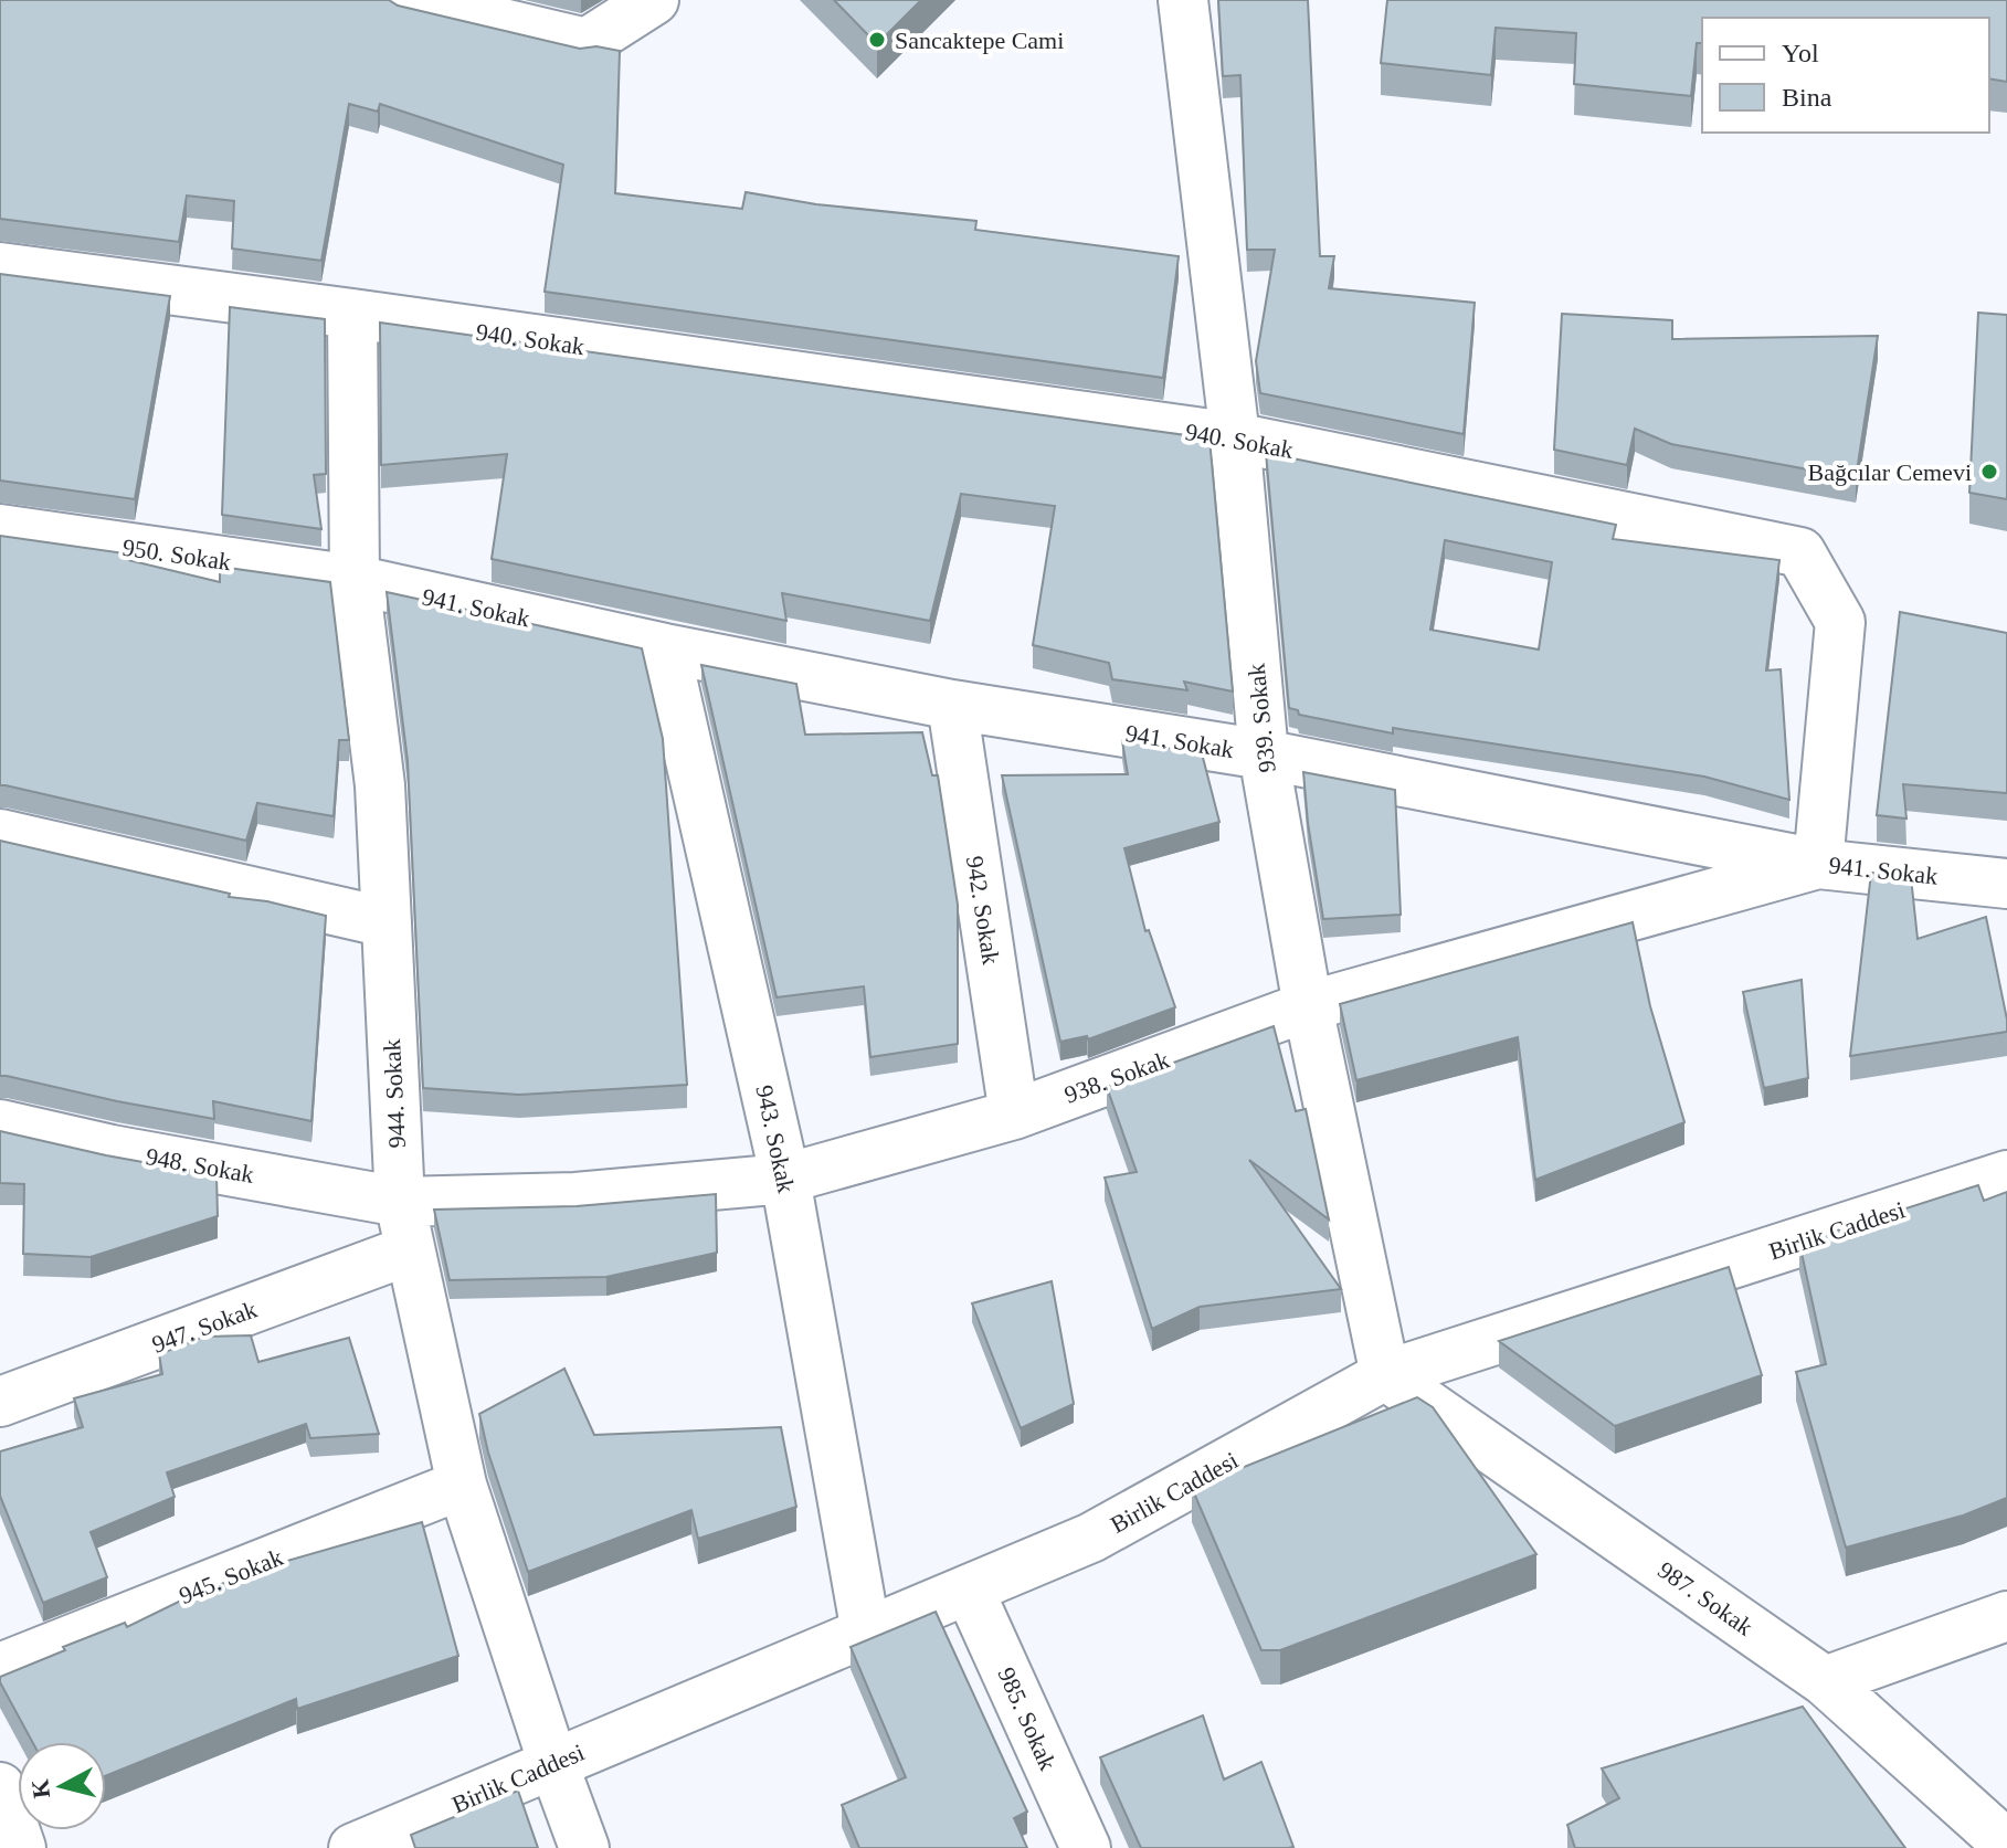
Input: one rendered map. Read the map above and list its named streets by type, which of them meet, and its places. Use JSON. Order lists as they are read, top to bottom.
{
  "streets": {
    "street": [
      "940. Sokak",
      "950. Sokak",
      "941. Sokak",
      "939. Sokak",
      "942. Sokak",
      "938. Sokak",
      "944. Sokak",
      "943. Sokak",
      "948. Sokak",
      "Birlik Caddesi",
      "947. Sokak",
      "945. Sokak",
      "987. Sokak",
      "985. Sokak"
    ]
  },
  "crossings": [
    ["940. Sokak", "941. Sokak"],
    ["940. Sokak", "939. Sokak"],
    ["940. Sokak", "938. Sokak"],
    ["940. Sokak", "944. Sokak"],
    ["950. Sokak", "941. Sokak"],
    ["950. Sokak", "944. Sokak"],
    ["941. Sokak", "939. Sokak"],
    ["941. Sokak", "942. Sokak"],
    ["941. Sokak", "938. Sokak"],
    ["941. Sokak", "944. Sokak"],
    ["941. Sokak", "943. Sokak"],
    ["939. Sokak", "938. Sokak"],
    ["939. Sokak", "Birlik Caddesi"],
    ["939. Sokak", "987. Sokak"],
    ["942. Sokak", "938. Sokak"],
    ["938. Sokak", "944. Sokak"],
    ["938. Sokak", "943. Sokak"],
    ["938. Sokak", "948. Sokak"],
    ["944. Sokak", "948. Sokak"],
    ["944. Sokak", "Birlik Caddesi"],
    ["944. Sokak", "947. Sokak"],
    ["944. Sokak", "945. Sokak"],
    ["943. Sokak", "Birlik Caddesi"],
    ["Birlik Caddesi", "987. Sokak"],
    ["Birlik Caddesi", "985. Sokak"]
  ],
  "places": ["Sancaktepe Cami", "Bağcılar Cemevi"],
  "legend": ["Yol", "Bina"],
  "north": "left"
}
